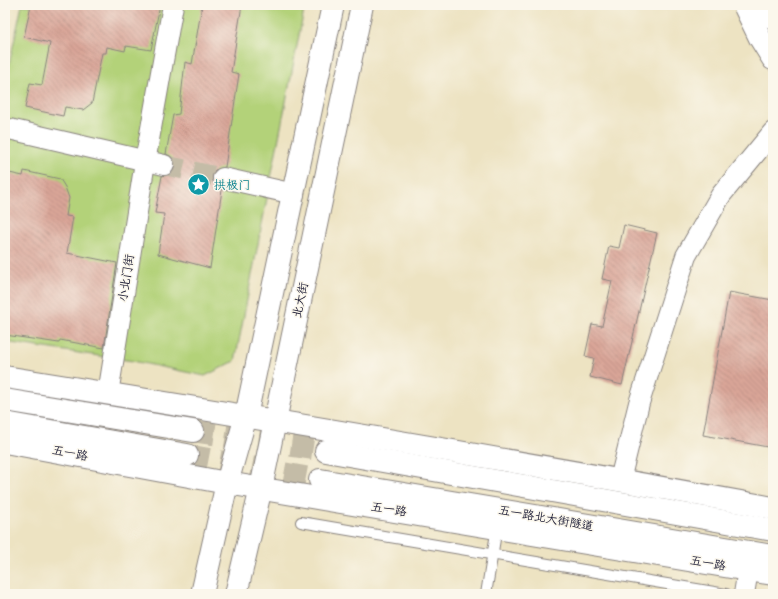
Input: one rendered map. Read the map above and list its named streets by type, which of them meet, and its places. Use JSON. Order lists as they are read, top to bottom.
{
  "streets": {
    "main road": ["北大街", "五一路", "五一路北大街隧道"],
    "street": ["小北门街"]
  },
  "crossings": [
    ["北大街", "五一路"]
  ],
  "places": {
    "place": ["拱极门"]
  }
}
